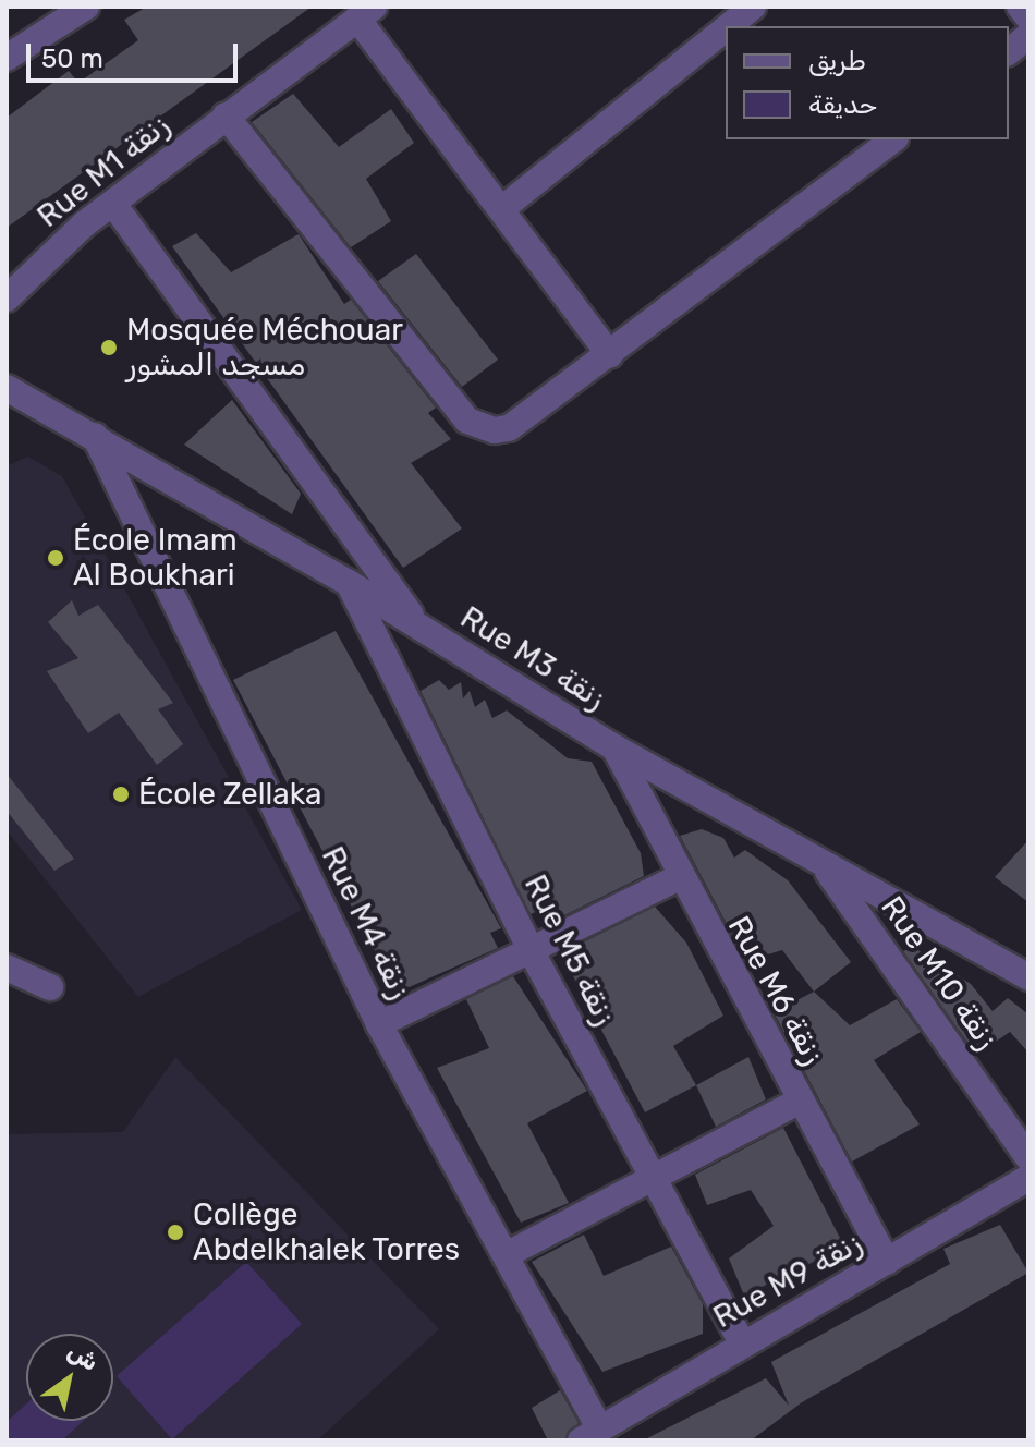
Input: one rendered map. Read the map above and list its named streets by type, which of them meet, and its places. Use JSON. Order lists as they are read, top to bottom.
{
  "streets": {
    "street": [
      "Rue M1 زنقة",
      "Rue M3 زنقة",
      "Rue M4 زنقة",
      "Rue M5 زنقة",
      "Rue M10 زنقة",
      "Rue M6 زنقة",
      "Rue M9 زنقة"
    ]
  },
  "crossings": [
    ["Rue M3 زنقة", "Rue M4 زنقة"],
    ["Rue M3 زنقة", "Rue M5 زنقة"],
    ["Rue M3 زنقة", "Rue M10 زنقة"],
    ["Rue M3 زنقة", "Rue M6 زنقة"],
    ["Rue M4 زنقة", "Rue M9 زنقة"],
    ["Rue M5 زنقة", "Rue M9 زنقة"],
    ["Rue M6 زنقة", "Rue M9 زنقة"]
  ],
  "places": [
    "Mosquée Méchouar مسجد المشور",
    "École Imam Al Boukhari",
    "École Zellaka",
    "Collège Abdelkhalek Torres"
  ],
  "legend": ["طريق", "حديقة"],
  "scale_bar": "50 m",
  "north": "top right"
}
